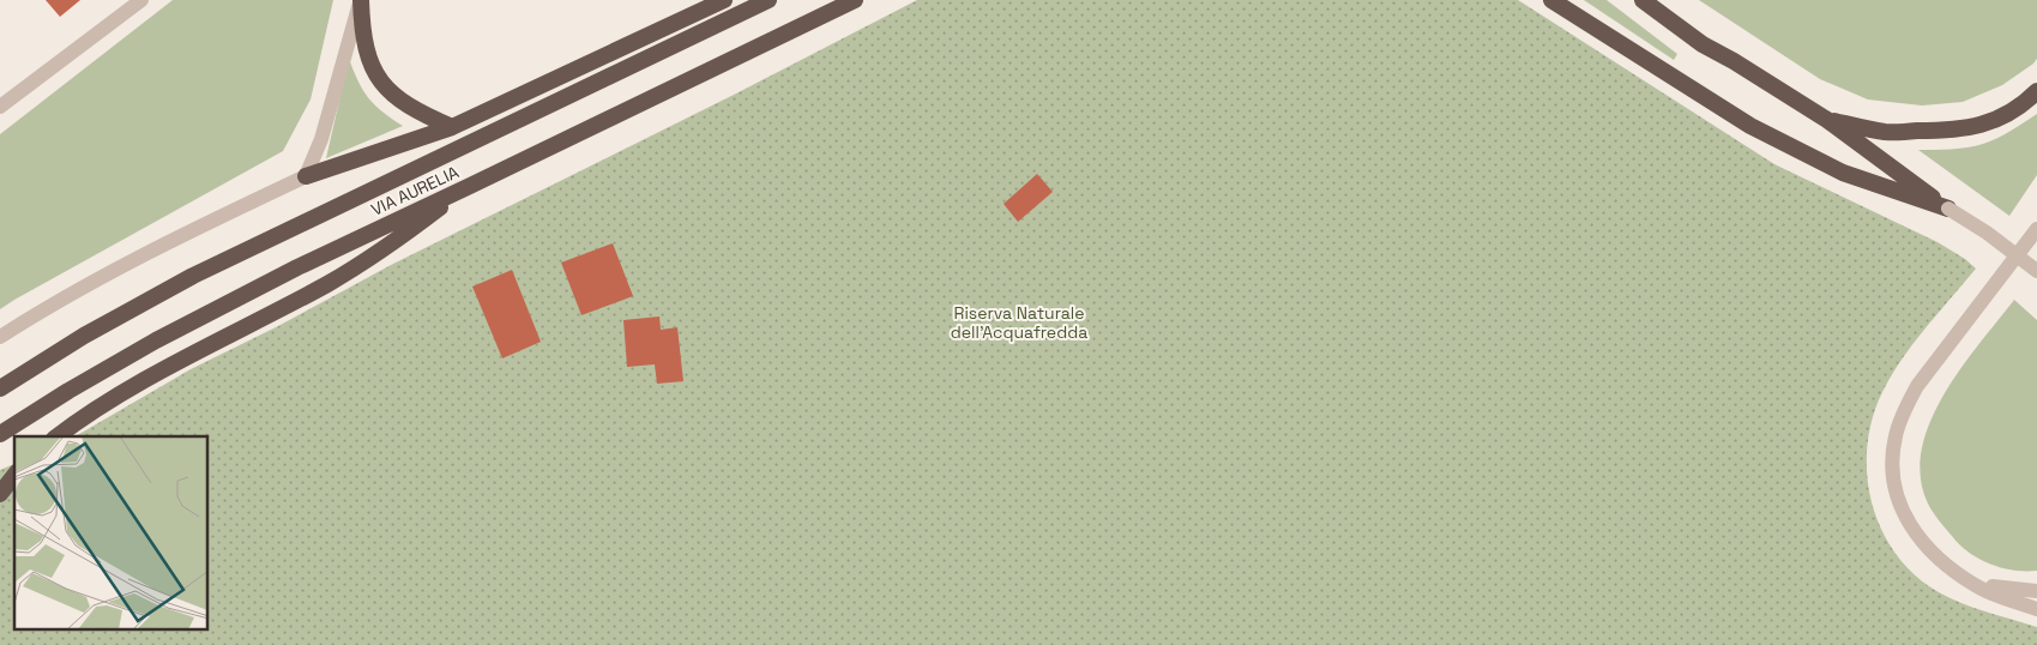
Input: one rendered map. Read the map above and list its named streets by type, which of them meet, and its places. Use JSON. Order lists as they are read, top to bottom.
{
  "streets": {
    "highway": ["VIA AURELIA"]
  },
  "parks": ["Riserva Naturale dell'Acquafredda"]
}
